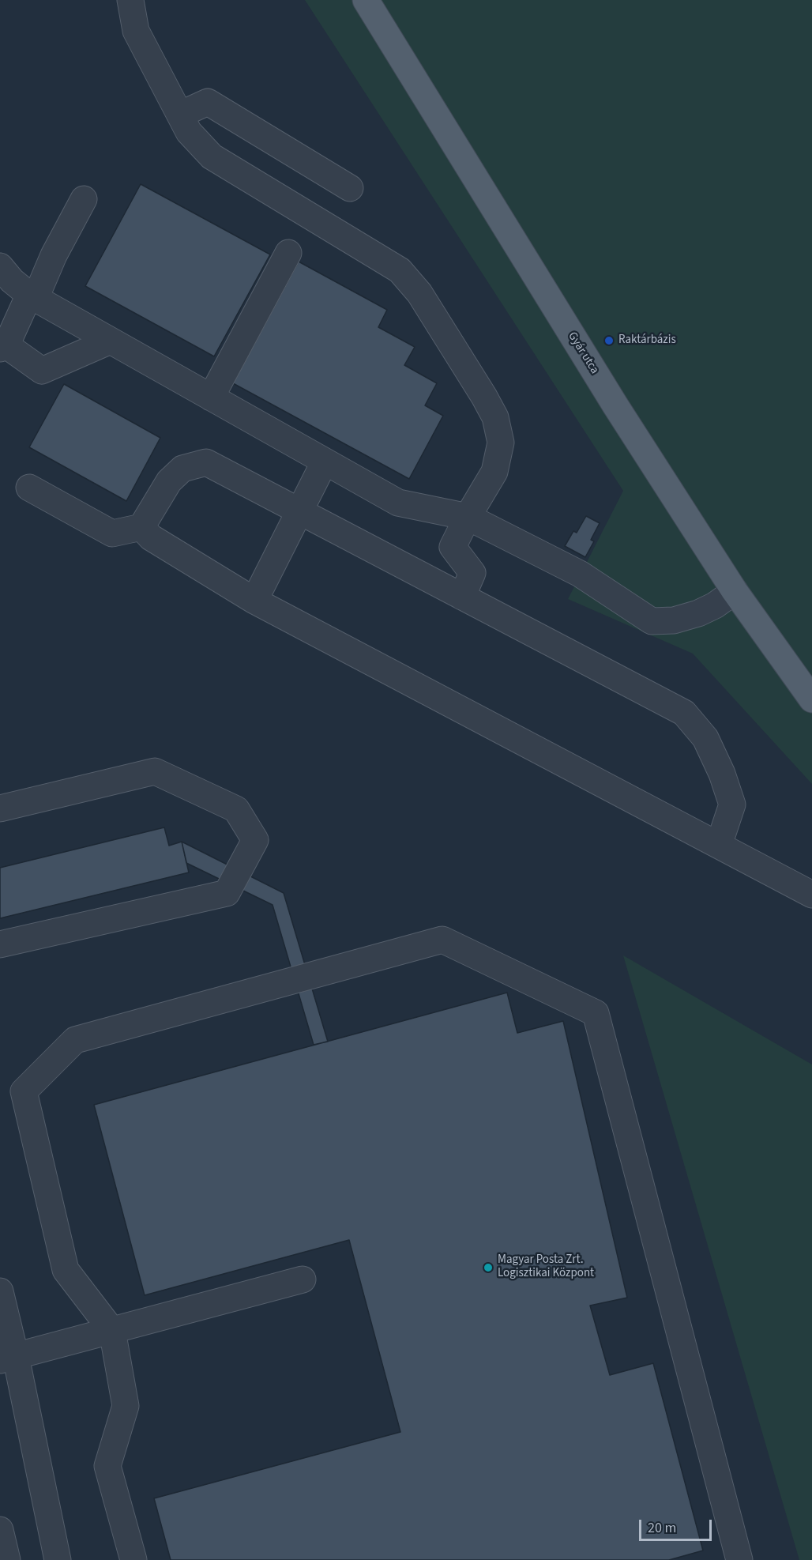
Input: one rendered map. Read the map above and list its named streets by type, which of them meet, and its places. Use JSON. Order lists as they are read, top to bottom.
{
  "streets": {
    "main road": ["Gyár utca"]
  },
  "places": ["Raktárbázis", "Magyar Posta Zrt. Logisztikai Központ"],
  "scale_bar": "20 m"
}
